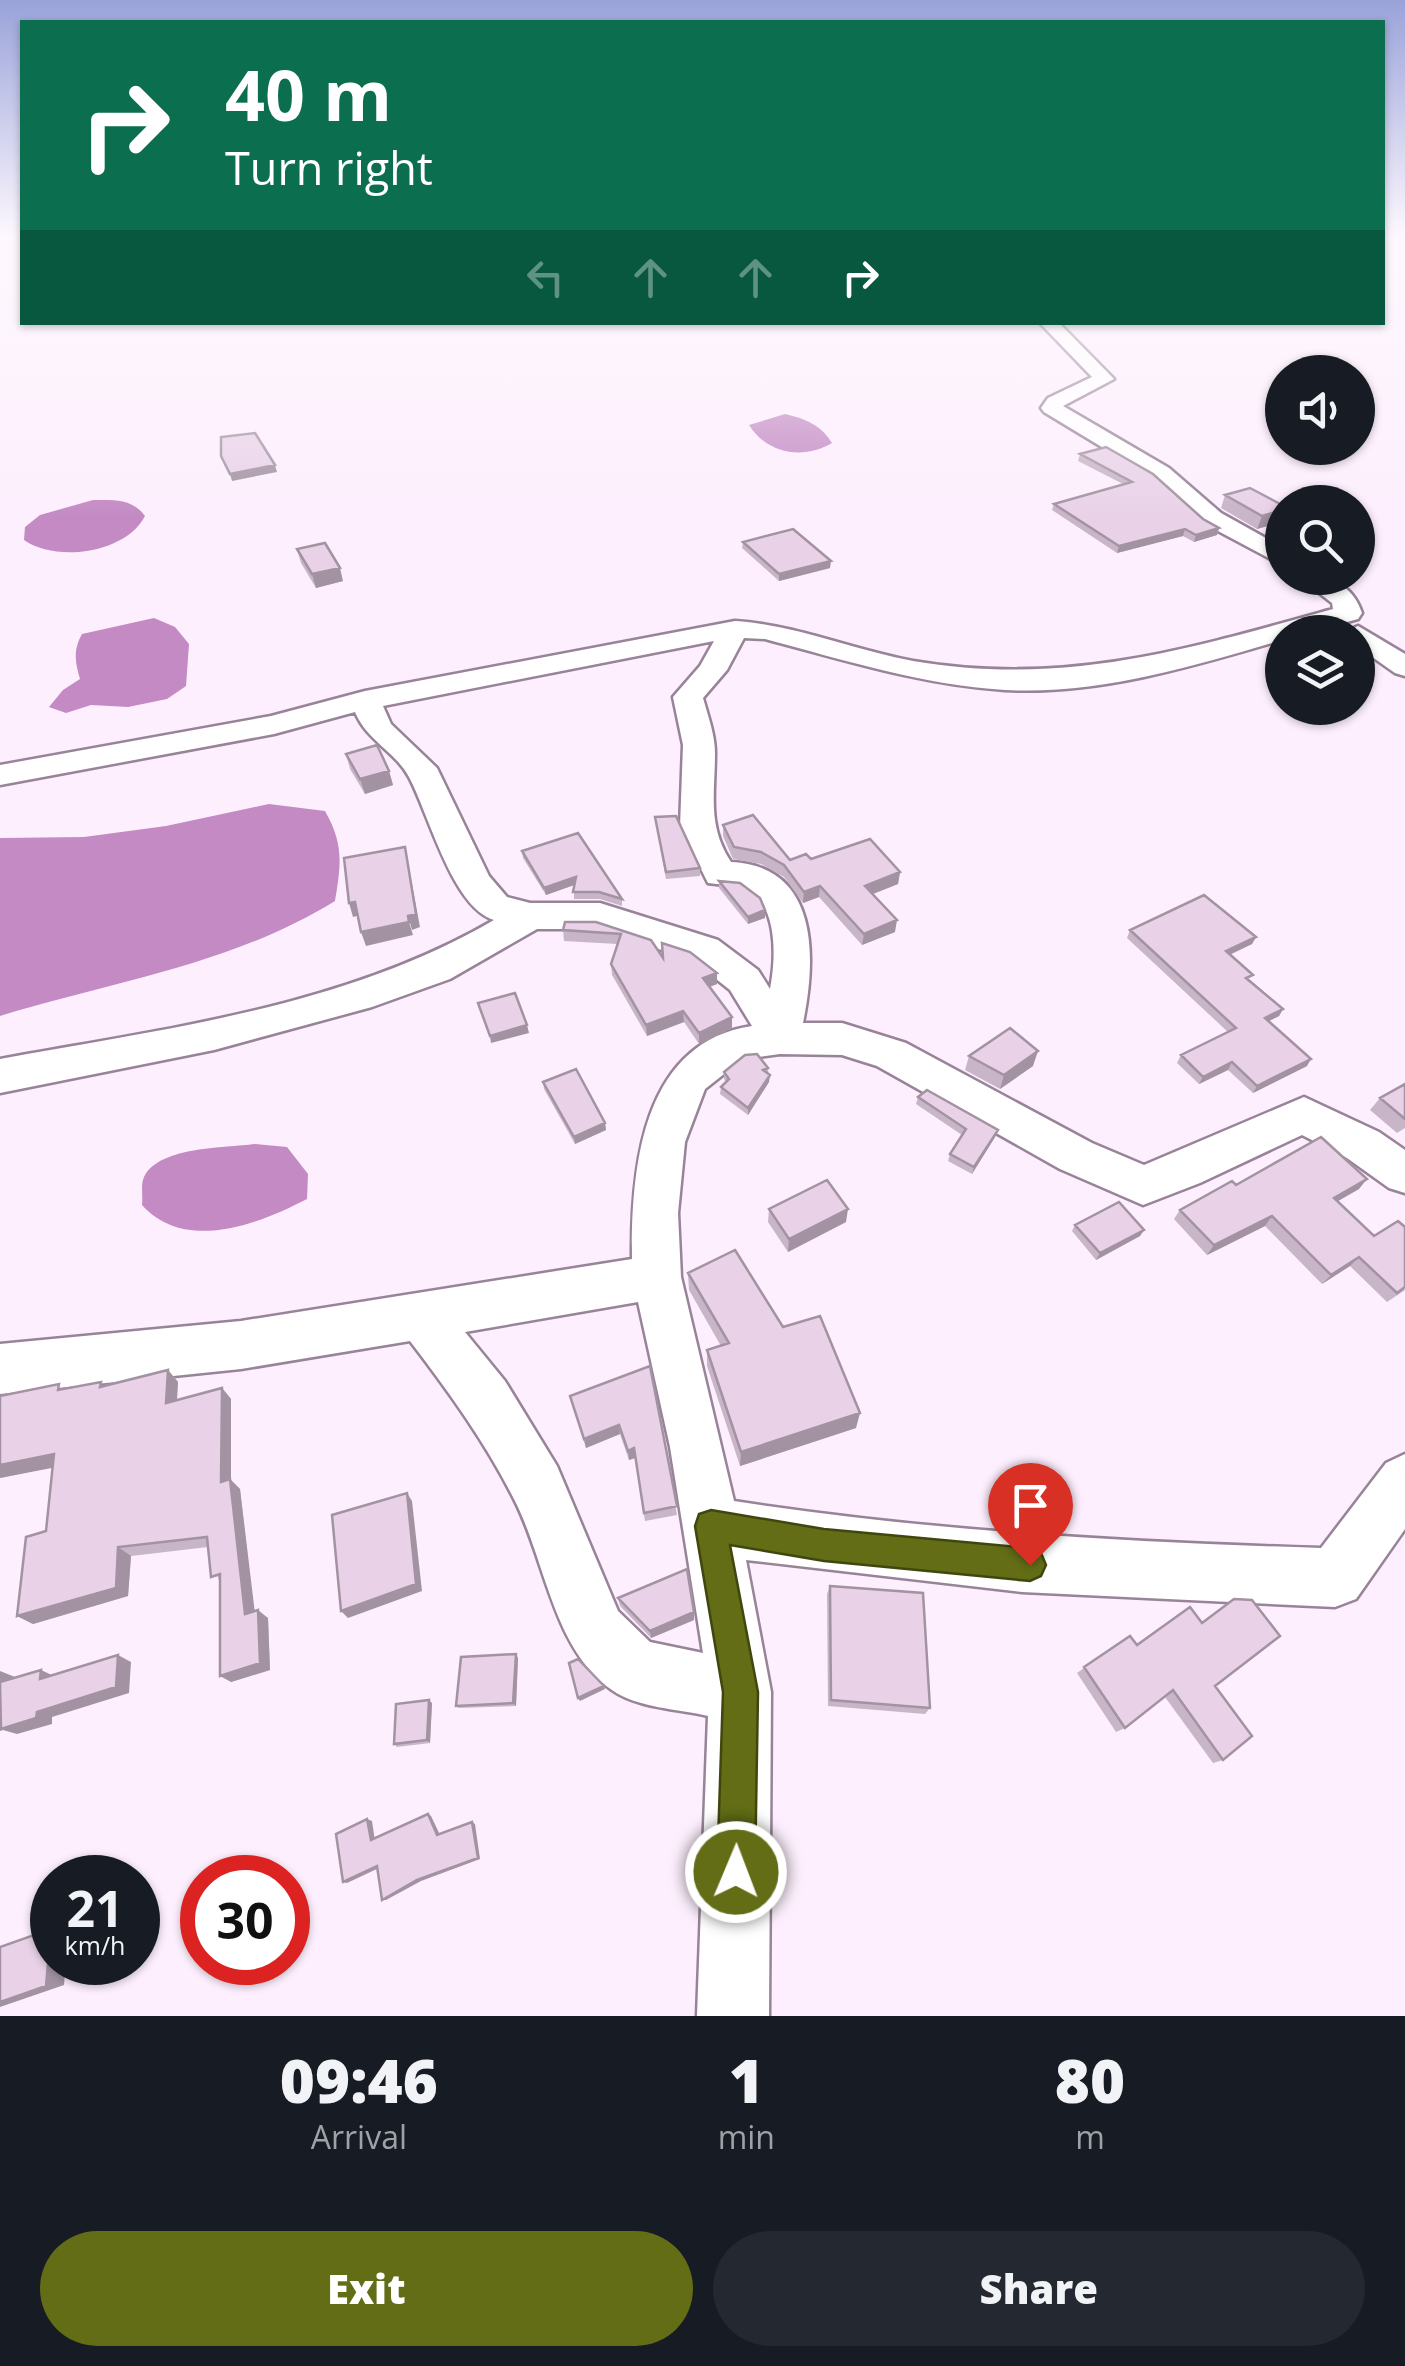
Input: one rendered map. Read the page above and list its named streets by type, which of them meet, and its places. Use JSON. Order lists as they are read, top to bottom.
{
  "page": {
    "turn": ["40 m", "Turn right"],
    "speed": "21 km/h",
    "limit": "30",
    "eta": [
      "09:46",
      "Arrival",
      "1",
      "min",
      "80",
      "m"
    ],
    "buttons": ["Exit", "Share"]
  }
}
